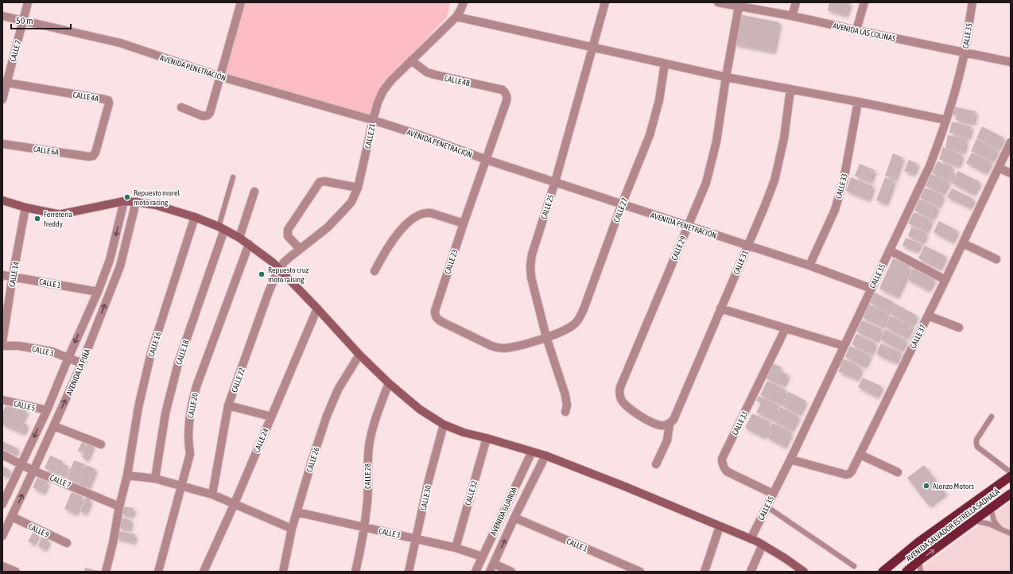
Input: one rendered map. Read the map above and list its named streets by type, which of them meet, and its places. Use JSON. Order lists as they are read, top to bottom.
{
  "streets": {
    "highway": ["AVENIDA SALVADOR ESTRELLA SADHALÁ"],
    "street": [
      "AVENIDA LAS COLINAS",
      "CALLE 35",
      "CALLE 7",
      "AVENIDA PENETRACIÓN",
      "CALLE 4B",
      "CALLE 4A",
      "CALLE 21",
      "CALLE 6A",
      "CALLE 33",
      "CALLE 25",
      "CALLE 27",
      "CALLE 29",
      "CALLE 23",
      "CALLE 31",
      "CALLE 14",
      "CALLE 1",
      "CALLE 37",
      "CALLE 16",
      "CALLE 3",
      "CALLE 18",
      "AVENIDA LA PIÑA",
      "CALLE 22",
      "CALLE 5",
      "CALLE 20",
      "CALLE 24",
      "CALLE 26",
      "CALLE 28",
      "CALLE 32",
      "CALLE 30",
      "AVENIDA GUAROA",
      "CALLE 9"
    ]
  },
  "crossings": [
    ["AVENIDA LAS COLINAS", "CALLE 35"],
    ["AVENIDA LAS COLINAS", "CALLE 29"],
    ["CALLE 35", "AVENIDA PENETRACIÓN"],
    ["CALLE 35", "CALLE 33"],
    ["CALLE 35", "CALLE 37"],
    ["CALLE 7", "AVENIDA PENETRACIÓN"],
    ["CALLE 7", "CALLE 4A"],
    ["CALLE 7", "CALLE 16"],
    ["CALLE 7", "AVENIDA LA PIÑA"],
    ["AVENIDA PENETRACIÓN", "CALLE 21"],
    ["AVENIDA PENETRACIÓN", "CALLE 33"],
    ["AVENIDA PENETRACIÓN", "CALLE 25"],
    ["AVENIDA PENETRACIÓN", "CALLE 27"],
    ["AVENIDA PENETRACIÓN", "CALLE 29"],
    ["AVENIDA PENETRACIÓN", "CALLE 23"],
    ["AVENIDA PENETRACIÓN", "CALLE 31"],
    ["CALLE 4B", "CALLE 21"],
    ["CALLE 4B", "CALLE 23"],
    ["CALLE 4A", "CALLE 6A"],
    ["CALLE 21", "CALLE 22"],
    ["CALLE 25", "CALLE 27"],
    ["CALLE 25", "CALLE 23"],
    ["CALLE 27", "CALLE 23"],
    ["CALLE 29", "CALLE 31"],
    ["CALLE 14", "CALLE 1"],
    ["CALLE 1", "AVENIDA LA PIÑA"],
    ["CALLE 1", "AVENIDA GUAROA"],
    ["CALLE 3", "AVENIDA LA PIÑA"],
    ["CALLE 3", "CALLE 26"],
    ["CALLE 3", "CALLE 28"],
    ["CALLE 3", "CALLE 32"],
    ["CALLE 3", "CALLE 30"],
    ["CALLE 3", "AVENIDA GUAROA"],
    ["AVENIDA LA PIÑA", "CALLE 5"],
    ["AVENIDA LA PIÑA", "CALLE 9"]
  ],
  "places": [
    "Repuesto morel moto racing",
    "Ferretería freddy",
    "Repuesto cruz moto raising",
    "Alonzo Motors"
  ],
  "scale_bar": "50 m"
}
